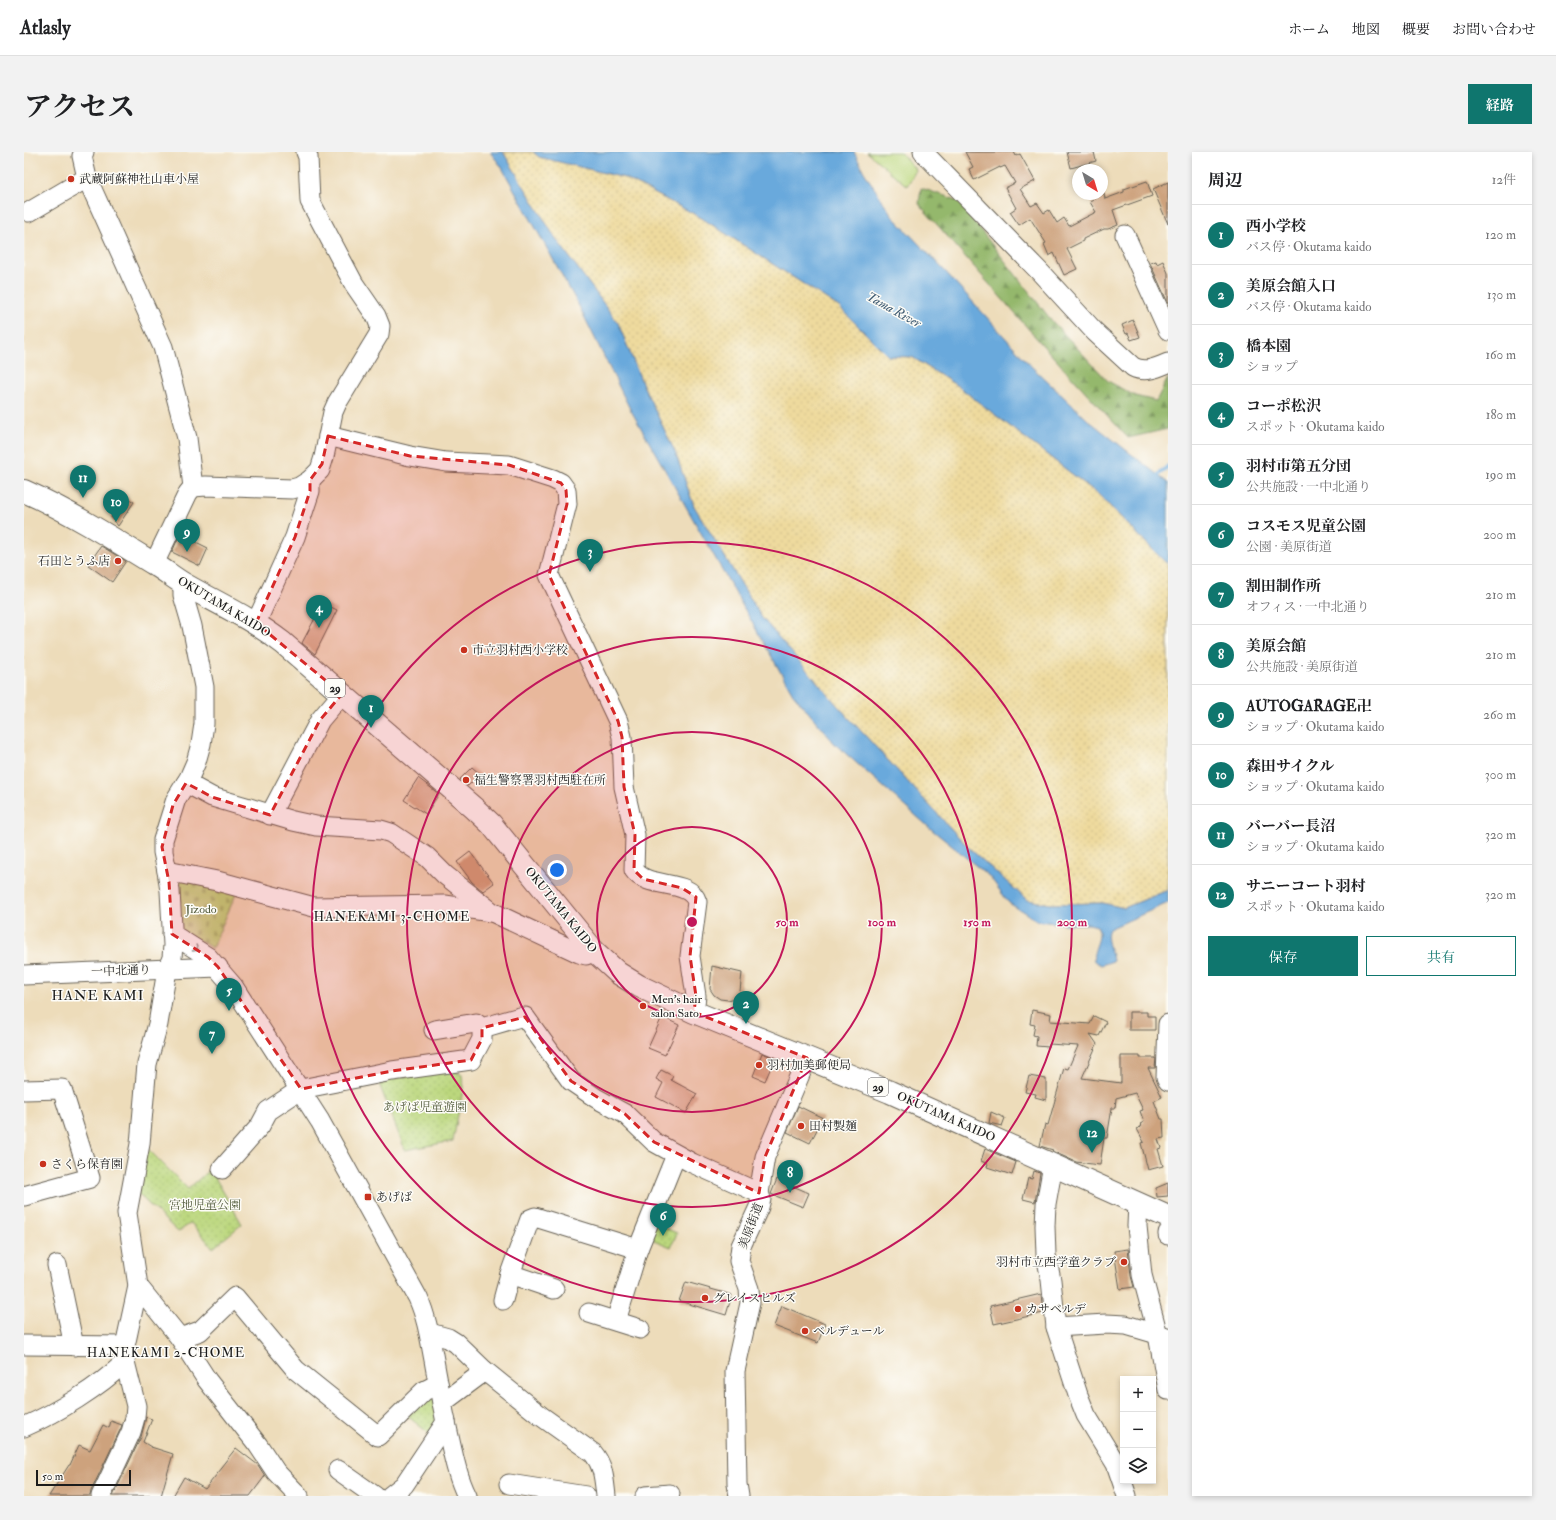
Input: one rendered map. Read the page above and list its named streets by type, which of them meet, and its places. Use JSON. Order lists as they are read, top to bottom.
{
  "streets": {
    "main road": ["OKUTAMA KAIDO", "29"],
    "street": ["一中北通り", "美原街道"]
  },
  "crossings": [
    ["OKUTAMA KAIDO", "美原街道"]
  ],
  "districts": ["HANEKAMI 3-CHOME", "HANE KAMI", "HANEKAMI 2-CHOME"],
  "water": ["Tama River"],
  "parks": ["Jizodo", "あげば児童遊園", "宮地児童公園"],
  "places": {
    "other": [
      "武蔵阿蘇神社山車小屋",
      "石田とうふ店",
      "市立羽村西小学校",
      "福生警察署羽村西駐在所",
      "Men's hair salon Sato",
      "羽村加美郵便局",
      "田村製麺",
      "さくら保育園",
      "羽村市立西学童クラブ",
      "グレイスヒルズ",
      "カサベルデ",
      "ベルデュール"
    ],
    "transit": ["あげば"]
  },
  "scale_bar": "50 m",
  "north": "bottom right",
  "page": {
    "header": "Atlasly",
    "nav": [
      "ホーム",
      "地図",
      "概要",
      "お問い合わせ"
    ],
    "title": "アクセス",
    "buttons": [
      "経路",
      ["保存", "共有"]
    ],
    "heading": ["周辺", "12件"],
    "list": [
      {
        "mark": "1",
        "name": "西小学校",
        "note": "バス停 · Okutama kaido",
        "value": "120 m"
      },
      {
        "mark": "2",
        "name": "美原会館入口",
        "note": "バス停 · Okutama kaido",
        "value": "130 m"
      },
      {
        "mark": "3",
        "name": "橋本園",
        "note": "ショップ",
        "value": "160 m"
      },
      {
        "mark": "4",
        "name": "コーポ松沢",
        "note": "スポット · Okutama kaido",
        "value": "180 m"
      },
      {
        "mark": "5",
        "name": "羽村市第五分団",
        "note": "公共施設 · 一中北通り",
        "value": "190 m"
      },
      {
        "mark": "6",
        "name": "コスモス児童公園",
        "note": "公園 · 美原街道",
        "value": "200 m"
      },
      {
        "mark": "7",
        "name": "割田制作所",
        "note": "オフィス · 一中北通り",
        "value": "210 m"
      },
      {
        "mark": "8",
        "name": "美原会館",
        "note": "公共施設 · 美原街道",
        "value": "210 m"
      },
      {
        "mark": "9",
        "name": "AUTOGARAGE卍",
        "note": "ショップ · Okutama kaido",
        "value": "260 m"
      },
      {
        "mark": "10",
        "name": "森田サイクル",
        "note": "ショップ · Okutama kaido",
        "value": "300 m"
      },
      {
        "mark": "11",
        "name": "バーバー長沼",
        "note": "ショップ · Okutama kaido",
        "value": "320 m"
      },
      {
        "mark": "12",
        "name": "サニーコート羽村",
        "note": "スポット · Okutama kaido",
        "value": "320 m"
      }
    ],
    "pins": [
      "11",
      "10",
      "9",
      "3",
      "4",
      "1",
      "5",
      "2",
      "7",
      "12",
      "8",
      "6"
    ],
    "map_buttons": ["+", "−"],
    "scale": "50 m"
  },
  "rings": [
    "50 m",
    "100 m",
    "150 m",
    "200 m"
  ]
}
